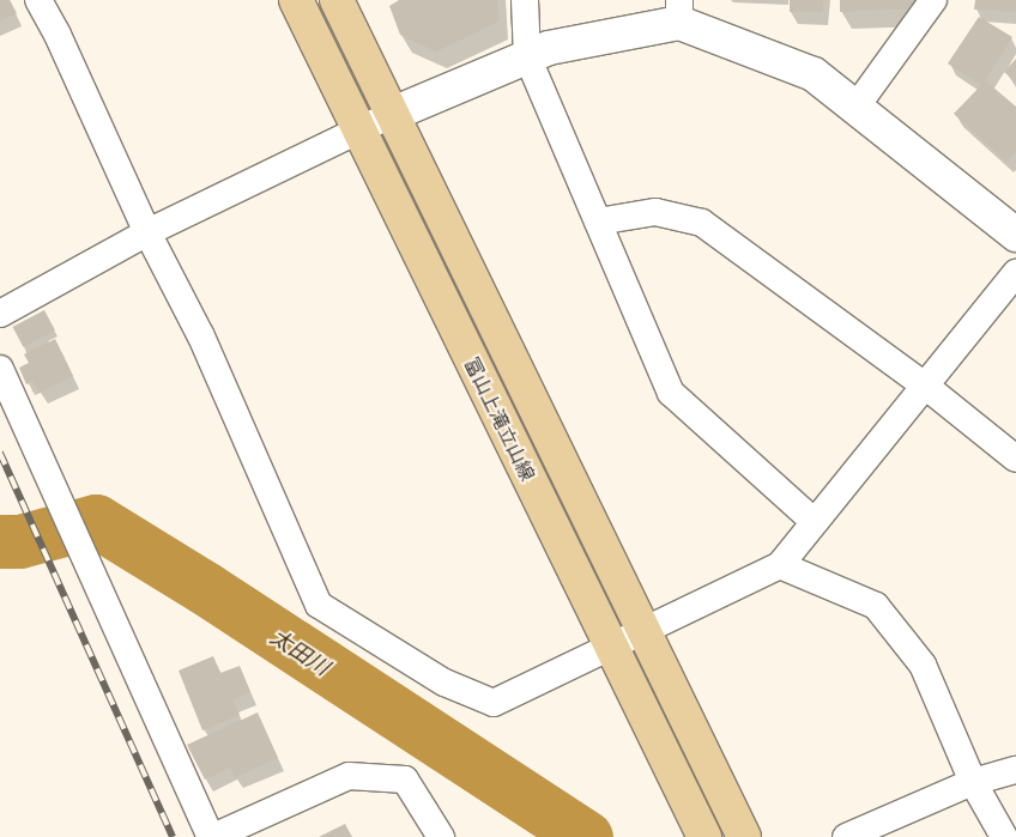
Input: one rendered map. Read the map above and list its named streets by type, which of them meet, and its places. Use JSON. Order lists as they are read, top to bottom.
{
  "streets": {
    "main road": ["富山上滝立山線"]
  },
  "water": ["太田川"]
}
